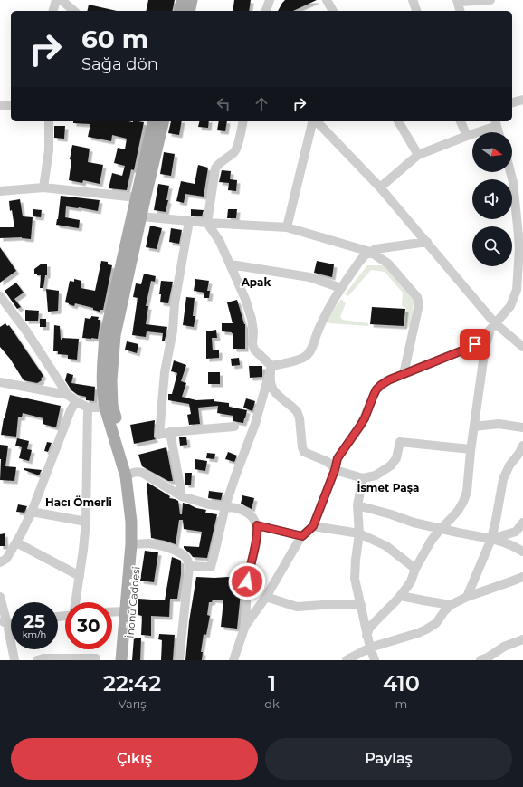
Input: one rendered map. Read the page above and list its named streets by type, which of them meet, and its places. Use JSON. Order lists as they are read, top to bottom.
{
  "streets": {
    "main road": ["İnönü Caddesi"]
  },
  "districts": ["Apak", "İsmet Paşa", "Hacı Ömerli"],
  "north": "right",
  "page": {
    "turn": ["60 m", "Sağa dön"],
    "speed": "25 km/h",
    "limit": "30",
    "eta": [
      "22:42",
      "Varış",
      "1",
      "dk",
      "410",
      "m"
    ],
    "buttons": ["Çıkış", "Paylaş"]
  }
}
